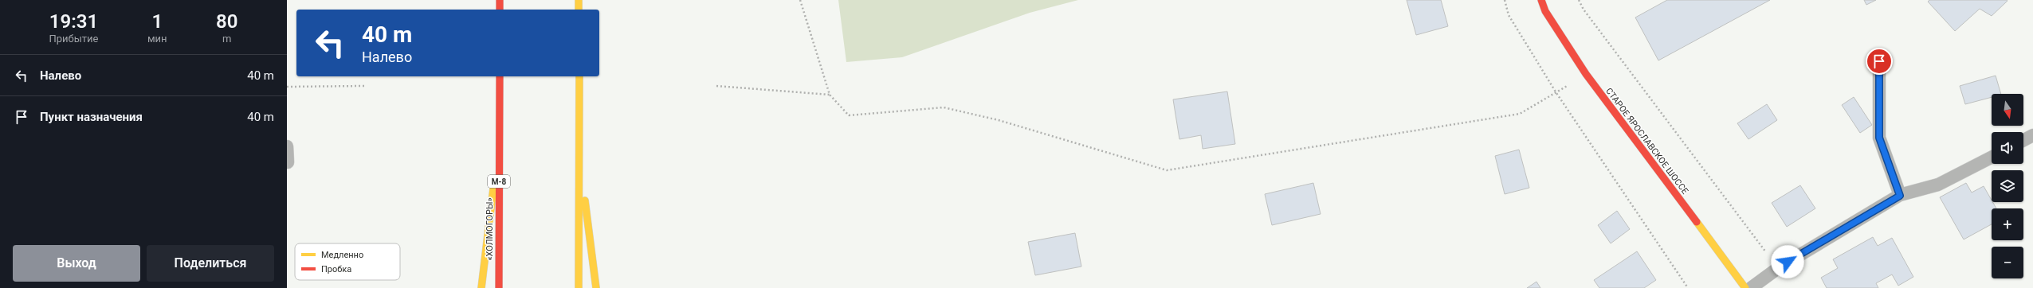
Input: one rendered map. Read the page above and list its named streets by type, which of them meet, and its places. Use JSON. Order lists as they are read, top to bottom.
{
  "streets": {
    "main road": ["СТАРОЕ ЯРОСЛАВСКОЕ ШОССЕ", "М-8", "«ХОЛМОГОРЫ»"]
  },
  "legend": ["Медленно", "Пробка"],
  "north": "bottom",
  "page": {
    "eta": [
      "19:31",
      "Прибытие",
      "1",
      "мин",
      "80",
      "m"
    ],
    "turn": ["40 m", "Налево"],
    "list": [
      {
        "name": "Налево",
        "value": "40 m"
      },
      {
        "name": "Пункт назначения",
        "value": "40 m"
      }
    ],
    "map_buttons": ["+", "−"],
    "buttons": ["Выход", "Поделиться"]
  }
}
